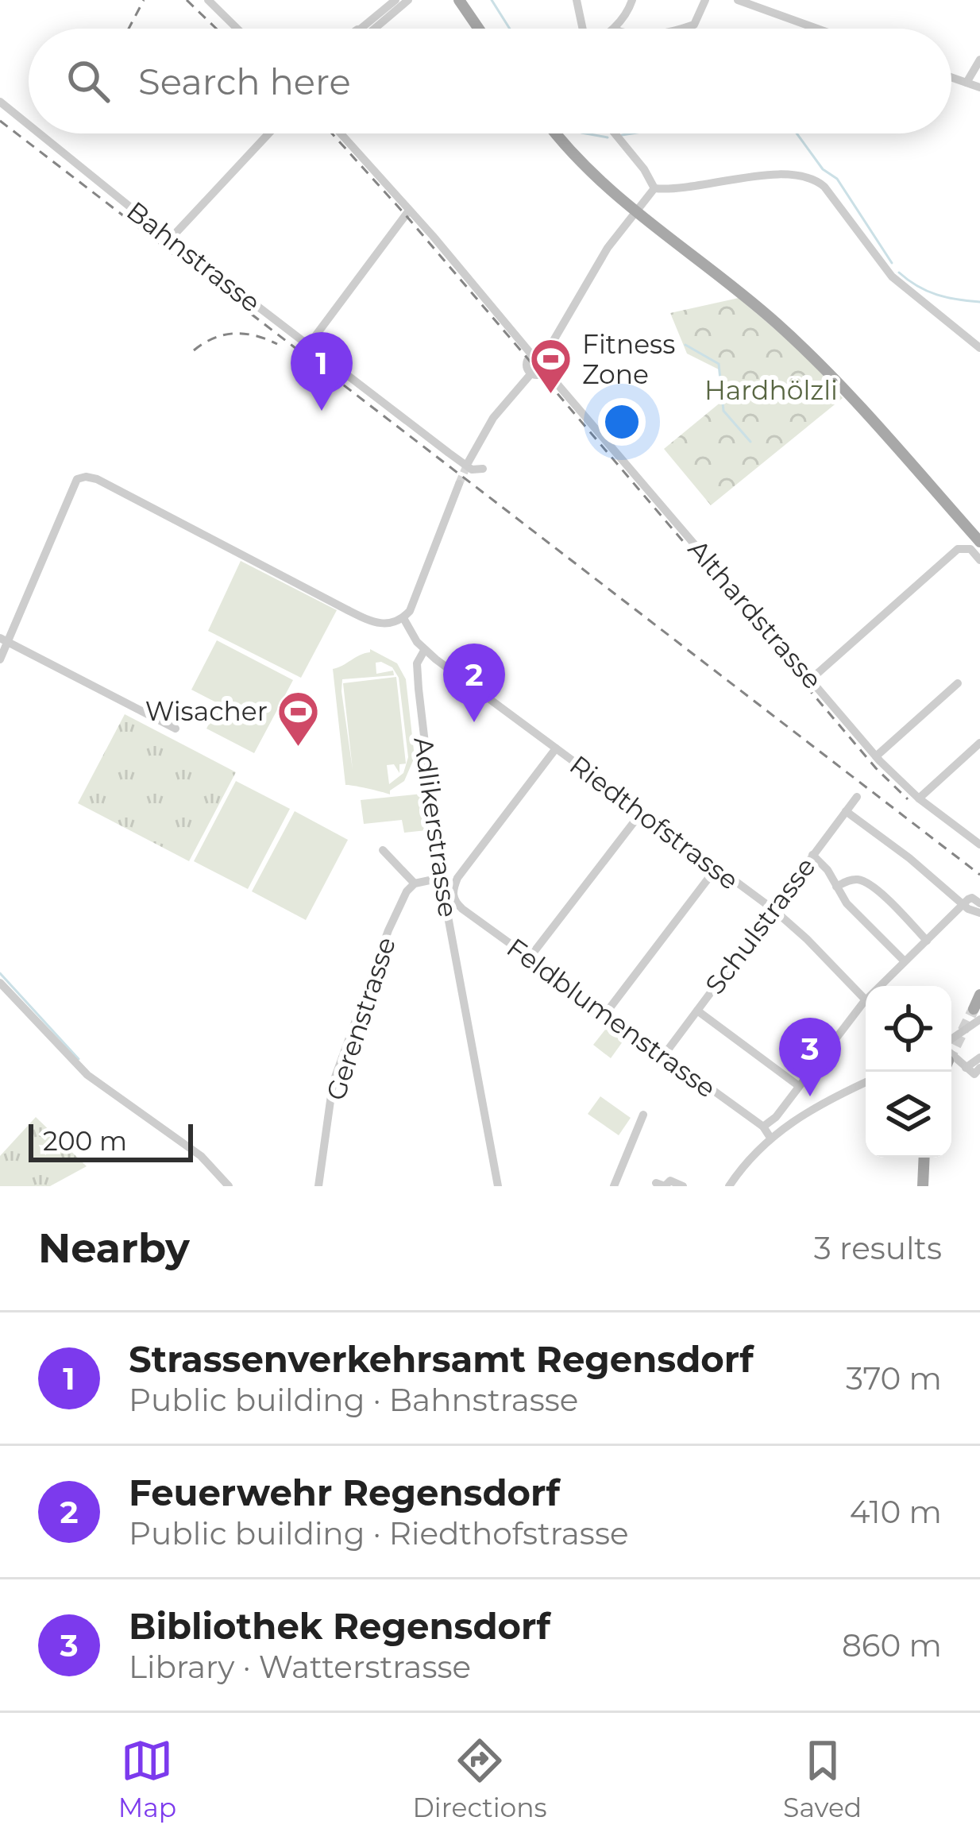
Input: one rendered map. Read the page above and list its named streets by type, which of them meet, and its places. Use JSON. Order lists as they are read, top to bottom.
{
  "streets": {
    "street": [
      "Bahnstrasse",
      "Althardstrasse",
      "Riedthofstrasse",
      "Adlikerstrasse",
      "Schulstrasse",
      "Feldblumenstrasse",
      "Gerenstrasse"
    ]
  },
  "crossings": [
    ["Riedthofstrasse", "Adlikerstrasse"],
    ["Riedthofstrasse", "Schulstrasse"],
    ["Riedthofstrasse", "Feldblumenstrasse"],
    ["Schulstrasse", "Feldblumenstrasse"]
  ],
  "parks": ["Hardhölzli"],
  "places": {
    "sports": ["Fitness Zone", "Wisacher"]
  },
  "scale_bar": "200 m",
  "page": {
    "search": "Search here",
    "pins": ["1", "2", "3"],
    "scale": "200 m",
    "heading": ["Nearby", "3 results"],
    "list": [
      {
        "mark": "1",
        "name": "Strassenverkehrsamt Regensdorf",
        "note": "Public building · Bahnstrasse",
        "value": "370 m"
      },
      {
        "mark": "2",
        "name": "Feuerwehr Regensdorf",
        "note": "Public building · Riedthofstrasse",
        "value": "410 m"
      },
      {
        "mark": "3",
        "name": "Bibliothek Regensdorf",
        "note": "Library · Watterstrasse",
        "value": "860 m"
      }
    ],
    "nav": ["Map", "Directions", "Saved"]
  }
}
